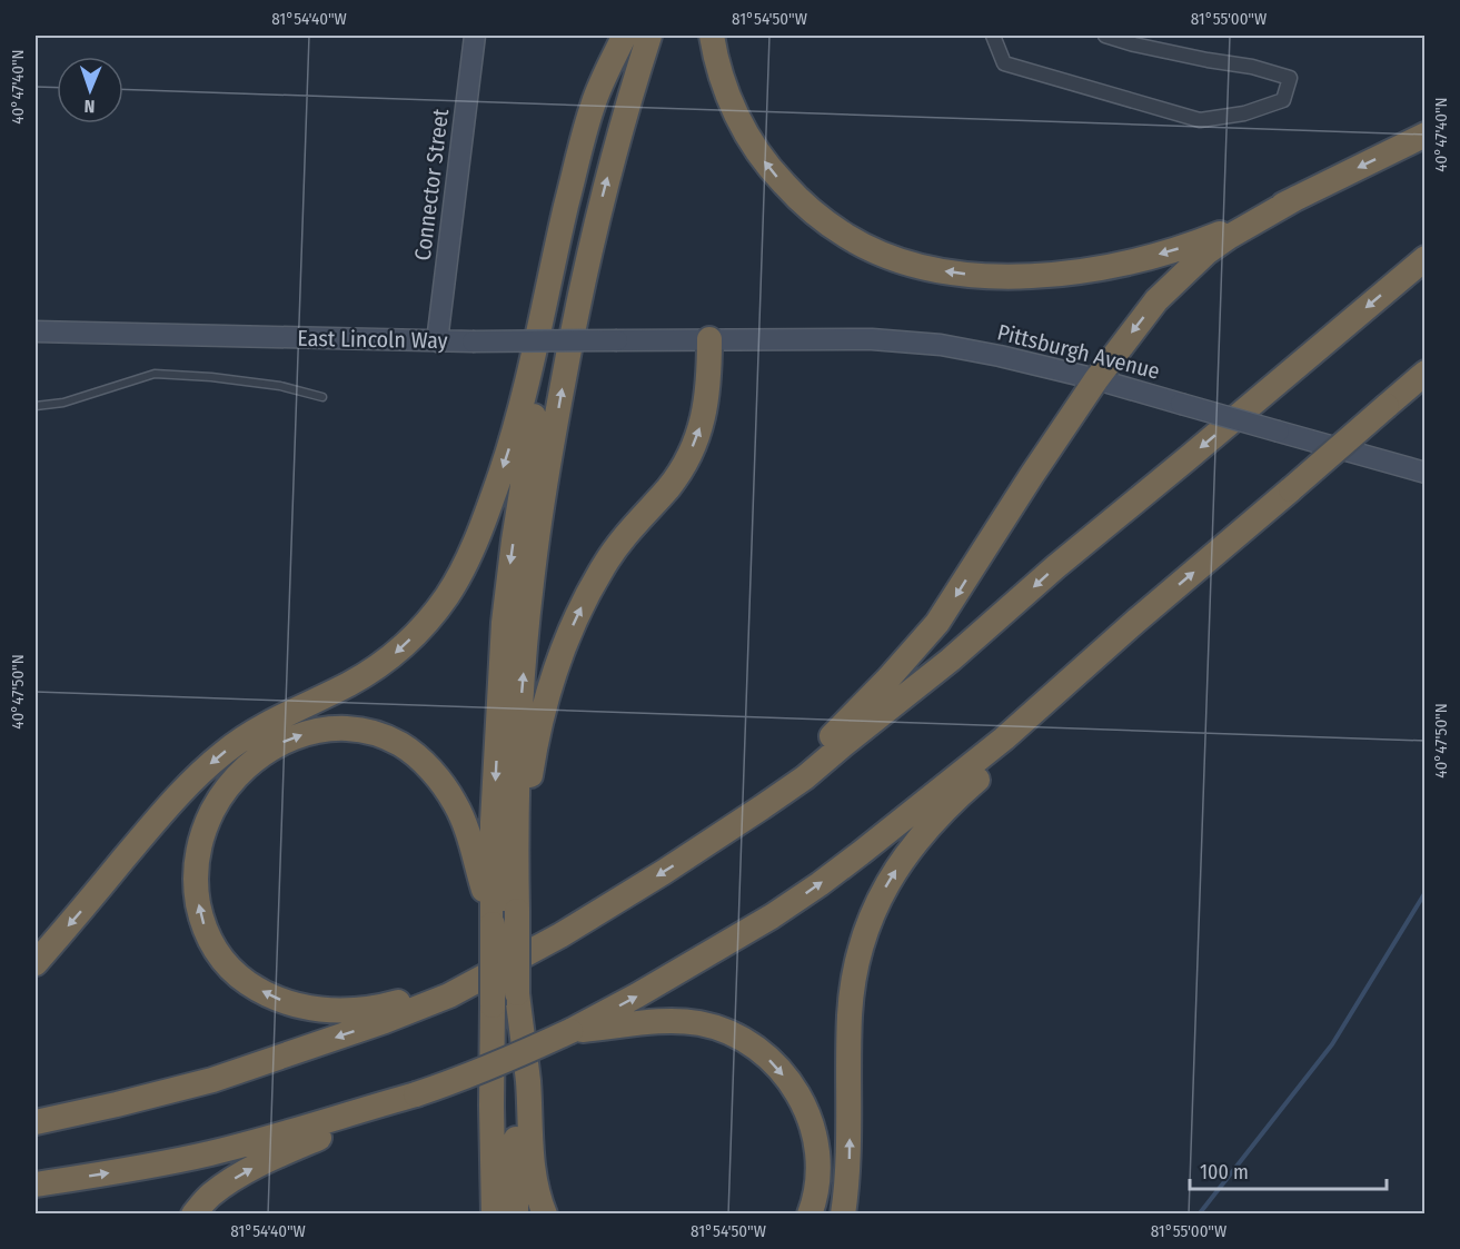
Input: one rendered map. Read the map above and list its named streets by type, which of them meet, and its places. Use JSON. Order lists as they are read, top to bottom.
{
  "streets": {
    "main road": ["Connector Street", "East Lincoln Way", "Pittsburgh Avenue"]
  },
  "crossings": [
    ["Connector Street", "East Lincoln Way"],
    ["East Lincoln Way", "Pittsburgh Avenue"]
  ],
  "scale_bar": "100 m",
  "north": "bottom",
  "coordinates": [
    "81°54'40\"W",
    "81°54'50\"W",
    "81°55'00\"W",
    "40°47'40\"N",
    "40°47'50\"N"
  ]
}
